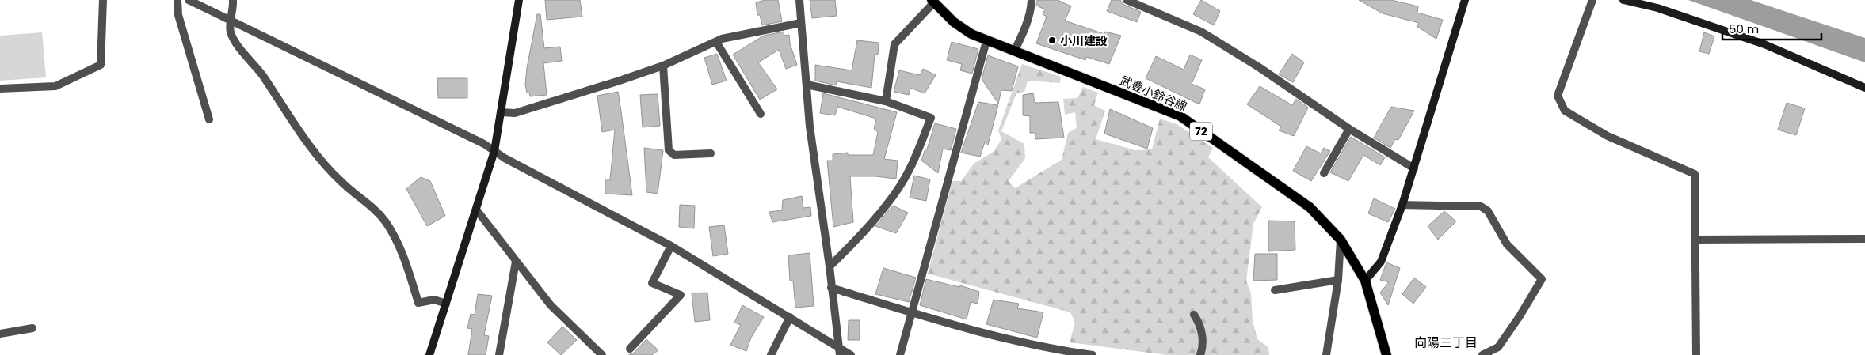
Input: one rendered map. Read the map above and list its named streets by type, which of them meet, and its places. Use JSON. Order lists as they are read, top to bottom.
{
  "streets": {
    "main road": ["武豊小鈴谷線", "72"]
  },
  "districts": ["向陽三丁目"],
  "places": ["小川建設"],
  "scale_bar": "50 m"
}
